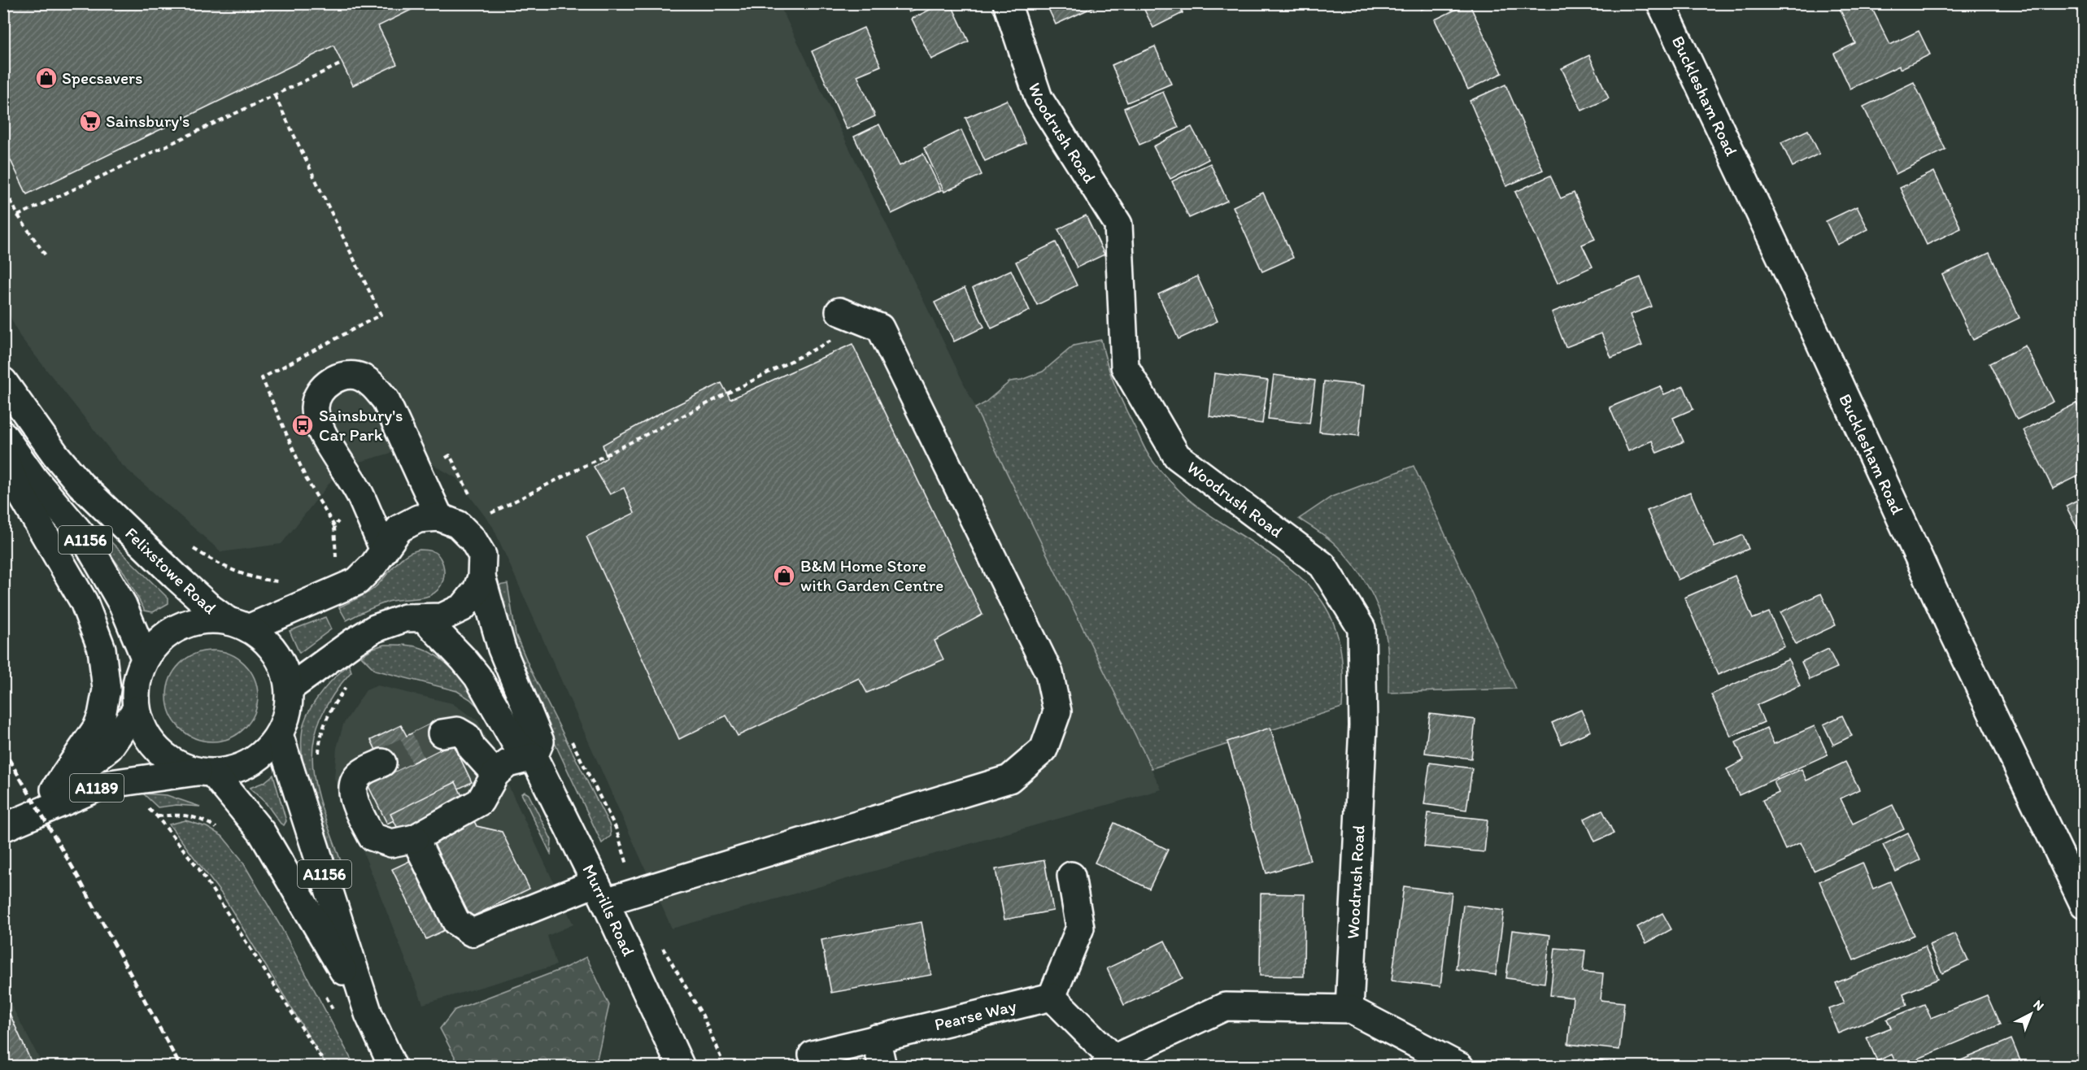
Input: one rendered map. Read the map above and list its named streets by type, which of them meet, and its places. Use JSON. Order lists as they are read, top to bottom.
{
  "streets": {
    "street": [
      "Bucklesham Road",
      "Woodrush Road",
      "A1156",
      "Felixstowe Road",
      "A1189",
      "Murrills Road",
      "Pearse Way"
    ]
  },
  "crossings": [
    ["A1156", "Felixstowe Road"],
    ["A1156", "A1189"],
    ["Felixstowe Road", "A1189"]
  ],
  "places": {
    "shop": ["Specsavers", "B&M Home Store with Garden Centre"],
    "supermarket": ["Sainsbury's"],
    "bus stop": ["Sainsbury's Car Park"]
  },
  "north": "top right"
}
